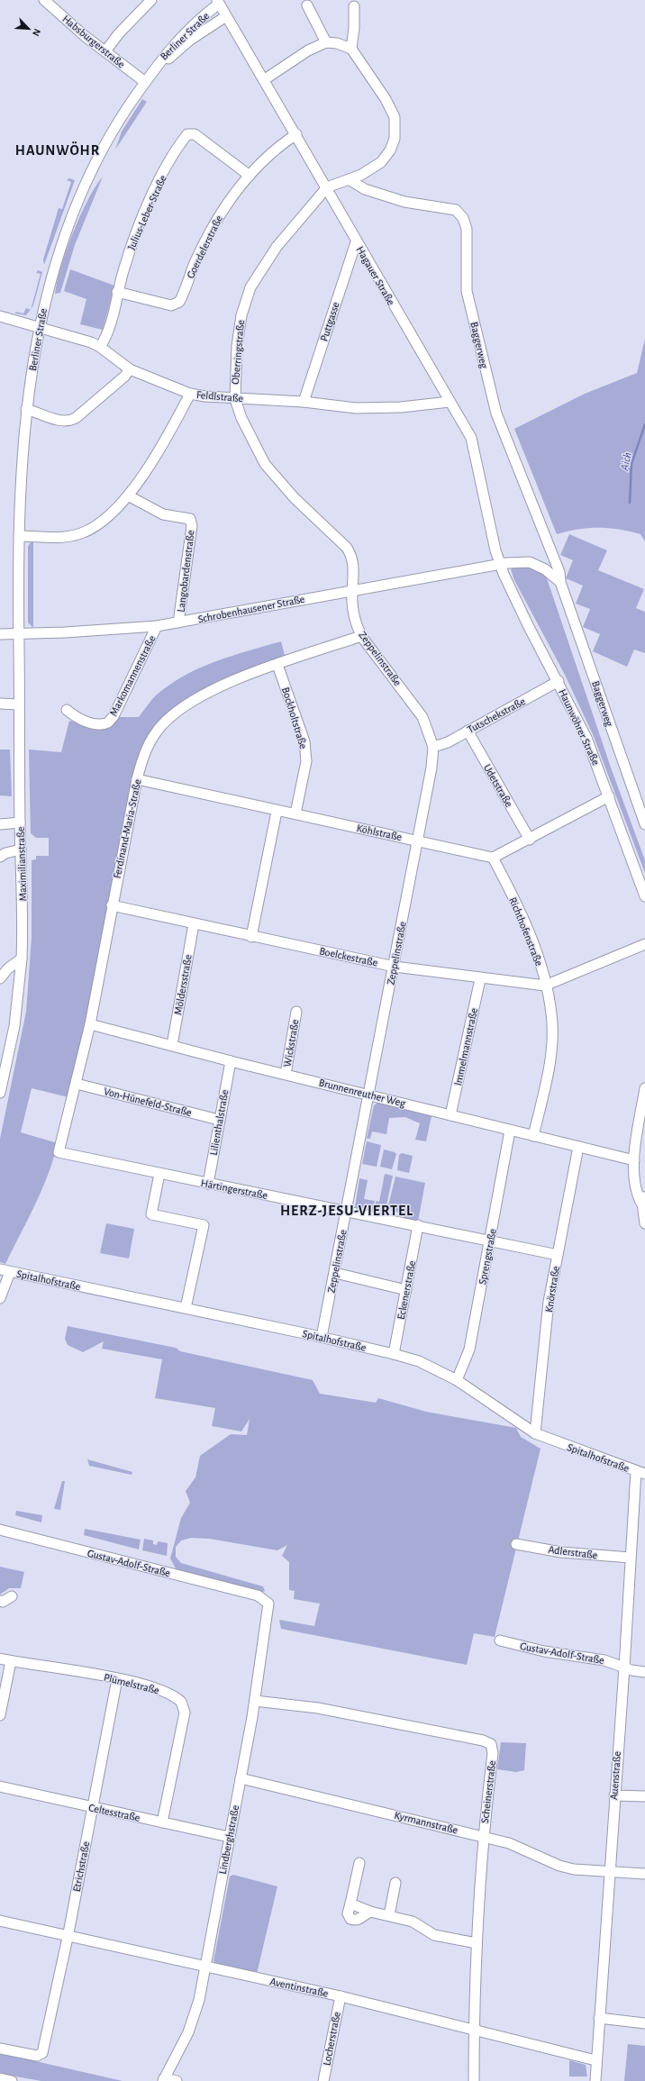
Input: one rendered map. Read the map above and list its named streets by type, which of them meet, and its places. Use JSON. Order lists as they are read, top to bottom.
{
  "streets": {
    "street": [
      "Berliner Straße",
      "Habsburgerstraße",
      "Julius-Leber-Straße",
      "Goerdelerstraße",
      "Hagauer Straße",
      "Puttgasse",
      "Baggerweg",
      "Oberringstraße",
      "Feldlstraße",
      "Langobardenstraße",
      "Schrobenhausener Straße",
      "Zeppelinstraße",
      "Markomannenstraße",
      "Tutschekstraße",
      "Bockholtstraße",
      "Haunwöhrer Straße",
      "Udetstraße",
      "Ferdinand-Maria-Straße",
      "Köhlstraße",
      "Maximilianstraße",
      "Richthofenstraße",
      "Boelckestraße",
      "Möldersstraße",
      "Wickstraße",
      "Immelmannstraße",
      "Brunnenreuther Weg",
      "Von-Hünefeld-Straße",
      "Lilienthalstraße",
      "Härtingerstraße",
      "Sprengstraße",
      "Spitalhofstraße",
      "Knörstraße",
      "Eckenerstraße",
      "Adlerstraße",
      "Gustav-Adolf-Straße",
      "Plümelstraße",
      "Auenstraße",
      "Scheinerstraße",
      "Celtesstraße",
      "Kyrmannstraße",
      "Lindberghstraße",
      "Etrichstraße",
      "Aventinstraße",
      "Locherstraße"
    ]
  },
  "crossings": [
    ["Berliner Straße", "Habsburgerstraße"],
    ["Berliner Straße", "Hagauer Straße"],
    ["Berliner Straße", "Feldlstraße"],
    ["Berliner Straße", "Schrobenhausener Straße"],
    ["Berliner Straße", "Maximilianstraße"],
    ["Julius-Leber-Straße", "Goerdelerstraße"],
    ["Goerdelerstraße", "Hagauer Straße"],
    ["Hagauer Straße", "Puttgasse"],
    ["Hagauer Straße", "Oberringstraße"],
    ["Hagauer Straße", "Feldlstraße"],
    ["Hagauer Straße", "Schrobenhausener Straße"],
    ["Hagauer Straße", "Haunwöhrer Straße"],
    ["Puttgasse", "Feldlstraße"],
    ["Oberringstraße", "Feldlstraße"],
    ["Oberringstraße", "Schrobenhausener Straße"],
    ["Oberringstraße", "Zeppelinstraße"],
    ["Feldlstraße", "Langobardenstraße"],
    ["Langobardenstraße", "Schrobenhausener Straße"],
    ["Schrobenhausener Straße", "Zeppelinstraße"],
    ["Schrobenhausener Straße", "Markomannenstraße"],
    ["Schrobenhausener Straße", "Haunwöhrer Straße"],
    ["Schrobenhausener Straße", "Maximilianstraße"],
    ["Zeppelinstraße", "Tutschekstraße"],
    ["Zeppelinstraße", "Ferdinand-Maria-Straße"],
    ["Zeppelinstraße", "Köhlstraße"],
    ["Zeppelinstraße", "Boelckestraße"],
    ["Zeppelinstraße", "Brunnenreuther Weg"],
    ["Zeppelinstraße", "Härtingerstraße"],
    ["Zeppelinstraße", "Spitalhofstraße"],
    ["Tutschekstraße", "Haunwöhrer Straße"],
    ["Tutschekstraße", "Udetstraße"],
    ["Bockholtstraße", "Ferdinand-Maria-Straße"],
    ["Bockholtstraße", "Köhlstraße"],
    ["Ferdinand-Maria-Straße", "Köhlstraße"],
    ["Ferdinand-Maria-Straße", "Boelckestraße"],
    ["Ferdinand-Maria-Straße", "Brunnenreuther Weg"],
    ["Ferdinand-Maria-Straße", "Von-Hünefeld-Straße"],
    ["Ferdinand-Maria-Straße", "Härtingerstraße"],
    ["Köhlstraße", "Richthofenstraße"],
    ["Richthofenstraße", "Boelckestraße"],
    ["Richthofenstraße", "Brunnenreuther Weg"],
    ["Boelckestraße", "Möldersstraße"],
    ["Boelckestraße", "Immelmannstraße"],
    ["Möldersstraße", "Brunnenreuther Weg"],
    ["Wickstraße", "Brunnenreuther Weg"],
    ["Immelmannstraße", "Brunnenreuther Weg"],
    ["Brunnenreuther Weg", "Lilienthalstraße"],
    ["Brunnenreuther Weg", "Sprengstraße"],
    ["Brunnenreuther Weg", "Knörstraße"],
    ["Von-Hünefeld-Straße", "Lilienthalstraße"],
    ["Lilienthalstraße", "Härtingerstraße"],
    ["Härtingerstraße", "Sprengstraße"],
    ["Härtingerstraße", "Knörstraße"],
    ["Härtingerstraße", "Eckenerstraße"],
    ["Sprengstraße", "Spitalhofstraße"],
    ["Spitalhofstraße", "Knörstraße"],
    ["Spitalhofstraße", "Eckenerstraße"],
    ["Spitalhofstraße", "Auenstraße"],
    ["Adlerstraße", "Auenstraße"],
    ["Gustav-Adolf-Straße", "Auenstraße"],
    ["Gustav-Adolf-Straße", "Lindberghstraße"],
    ["Plümelstraße", "Celtesstraße"],
    ["Plümelstraße", "Etrichstraße"],
    ["Auenstraße", "Kyrmannstraße"],
    ["Auenstraße", "Aventinstraße"],
    ["Scheinerstraße", "Kyrmannstraße"],
    ["Scheinerstraße", "Lindberghstraße"],
    ["Scheinerstraße", "Aventinstraße"],
    ["Celtesstraße", "Lindberghstraße"],
    ["Celtesstraße", "Etrichstraße"],
    ["Kyrmannstraße", "Lindberghstraße"],
    ["Lindberghstraße", "Aventinstraße"],
    ["Etrichstraße", "Aventinstraße"],
    ["Aventinstraße", "Locherstraße"]
  ],
  "districts": ["HAUNWÖHR", "HERZ-JESU-VIERTEL"],
  "water": ["Aich"],
  "north": "bottom right"
}
